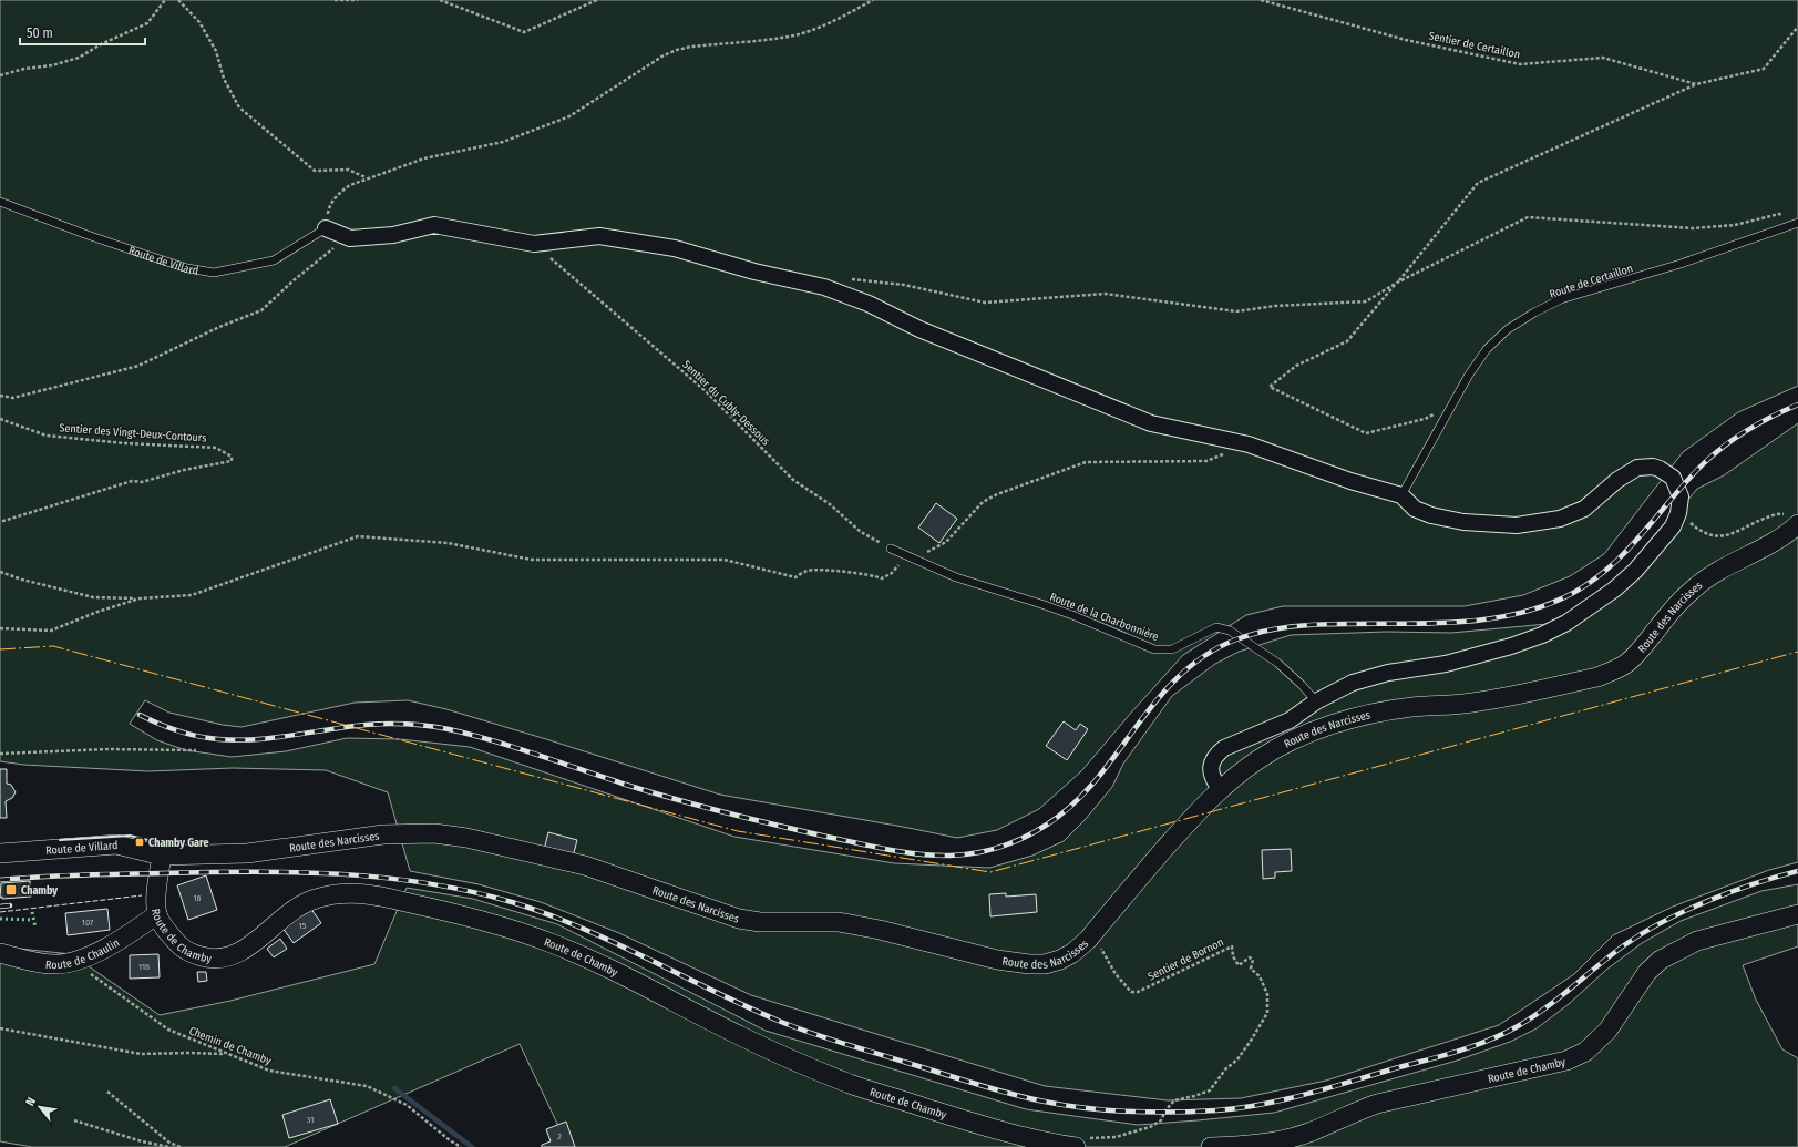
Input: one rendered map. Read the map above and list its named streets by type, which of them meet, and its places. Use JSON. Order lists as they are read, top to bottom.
{
  "streets": {
    "street": [
      "Route de Villard",
      "Route des Narcisses",
      "Route de Chamby",
      "Route de Chaulin"
    ],
    "lane": ["Route de Certaillon", "Route de la Charbonnière"],
    "path": [
      "Sentier de Certaillon",
      "Sentier du Cubly-Dessous",
      "Sentier des Vingt-Deux-Contours",
      "Sentier de Bornon",
      "Chemin de Chamby"
    ]
  },
  "crossings": [
    ["Route de Villard", "Route des Narcisses"],
    ["Route de Villard", "Route de Chamby"],
    ["Sentier du Cubly-Dessous", "Route de la Charbonnière"],
    ["Route des Narcisses", "Route de Chamby"],
    ["Route de Chamby", "Route de Chaulin"],
    ["Route de Chamby", "Sentier de Bornon"],
    ["Route de Chaulin", "Chemin de Chamby"]
  ],
  "places": {
    "transit": ["Chamby Gare", "Chamby"]
  },
  "house_numbers": [
    "16",
    "107",
    "15",
    "118",
    "31",
    "2"
  ],
  "scale_bar": "50 m",
  "north": "top left"
}
